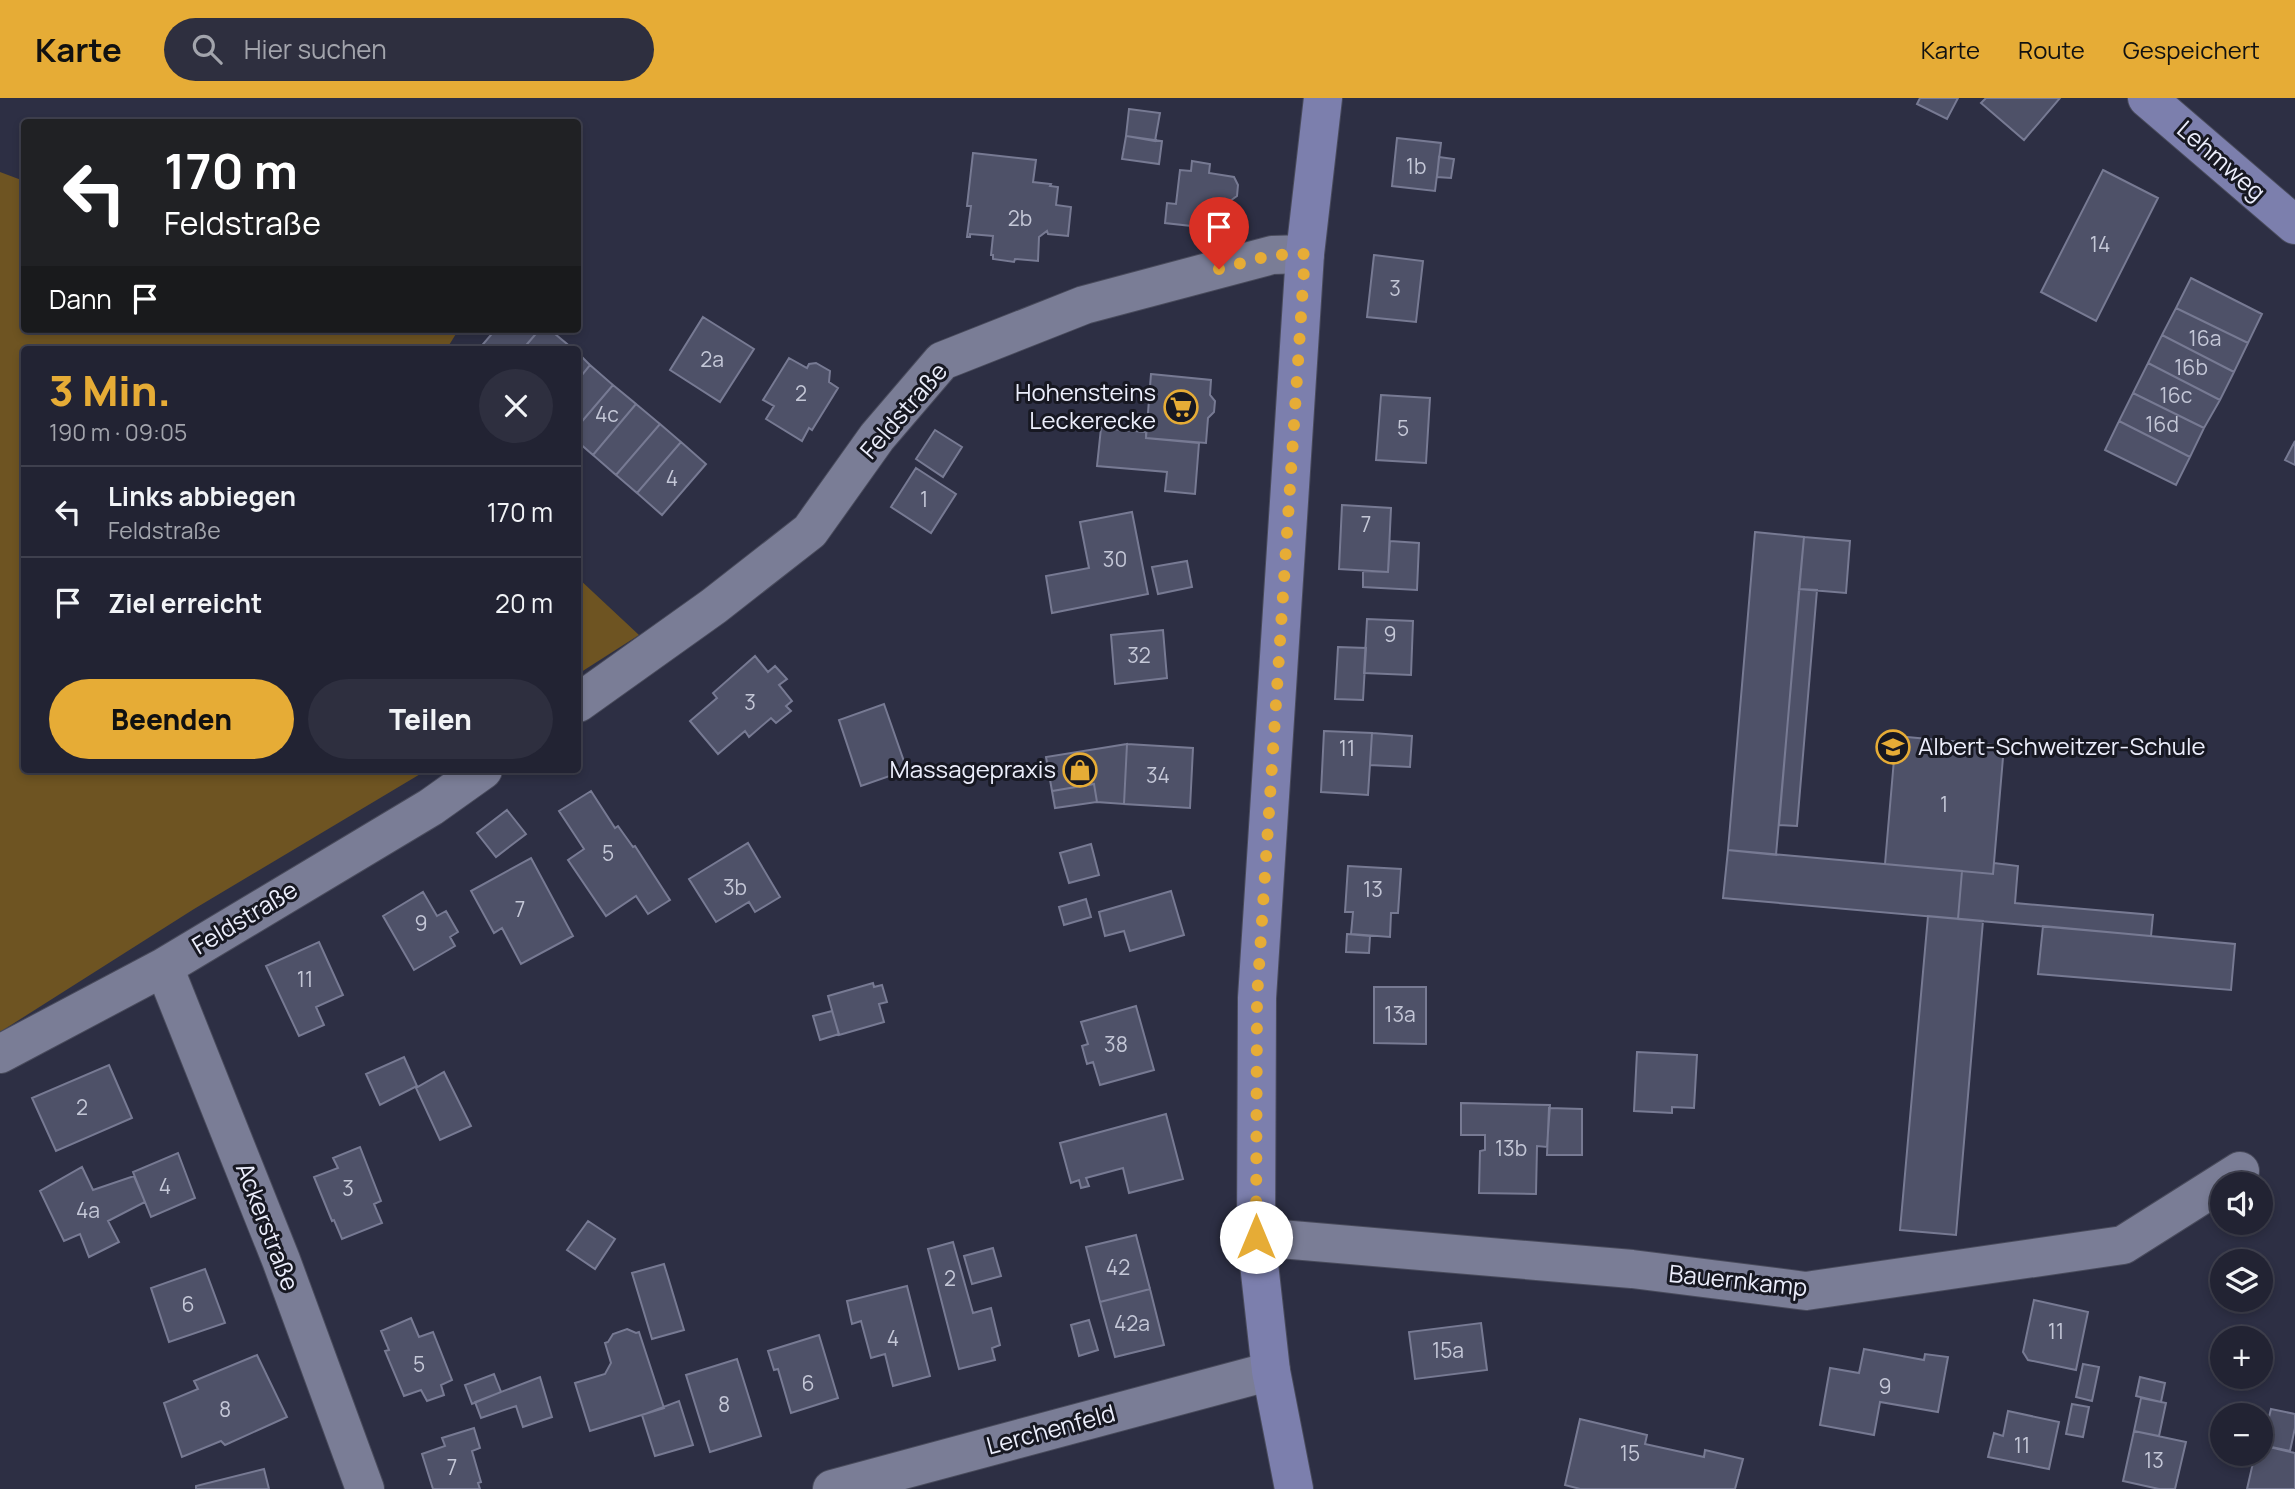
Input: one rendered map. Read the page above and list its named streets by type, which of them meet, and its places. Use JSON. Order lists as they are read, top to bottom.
{
  "streets": {
    "street": [
      "Lehmweg",
      "Feldstraße",
      "Ackerstraße",
      "Bauernkamp",
      "Lerchenfeld"
    ]
  },
  "crossings": [
    ["Feldstraße", "Ackerstraße"]
  ],
  "places": {
    "supermarket": ["Hohensteins Leckerecke"],
    "school or university": ["Albert-Schweitzer-Schule"],
    "shop": ["Massagepraxis"]
  },
  "house_numbers": [
    "1b",
    "2b",
    "14",
    "3",
    "16a",
    "2a",
    "16b",
    "2",
    "16c",
    "4c",
    "16d",
    "5",
    "4",
    "1",
    "7",
    "30",
    "9",
    "32",
    "3",
    "11",
    "34",
    "1",
    "5",
    "3b",
    "13",
    "7",
    "9",
    "11",
    "13a",
    "38",
    "2",
    "13b",
    "4",
    "3",
    "4a",
    "42",
    "2",
    "6",
    "42a",
    "11",
    "4",
    "15a",
    "5",
    "6",
    "9",
    "8",
    "8",
    "11",
    "15",
    "13",
    "7"
  ],
  "page": {
    "header": "Karte",
    "search": "Hier suchen",
    "nav": ["Karte", "Route", "Gespeichert"],
    "turn": ["170 m", "Feldstraße"],
    "then": "Dann",
    "heading": ["3 Min.", "190 m · 09:05"],
    "list": [
      {
        "name": "Links abbiegen",
        "note": "Feldstraße",
        "value": "170 m"
      },
      {
        "name": "Ziel erreicht",
        "value": "20 m"
      }
    ],
    "buttons": ["Beenden", "Teilen"],
    "map_buttons": ["+", "−"]
  }
}
